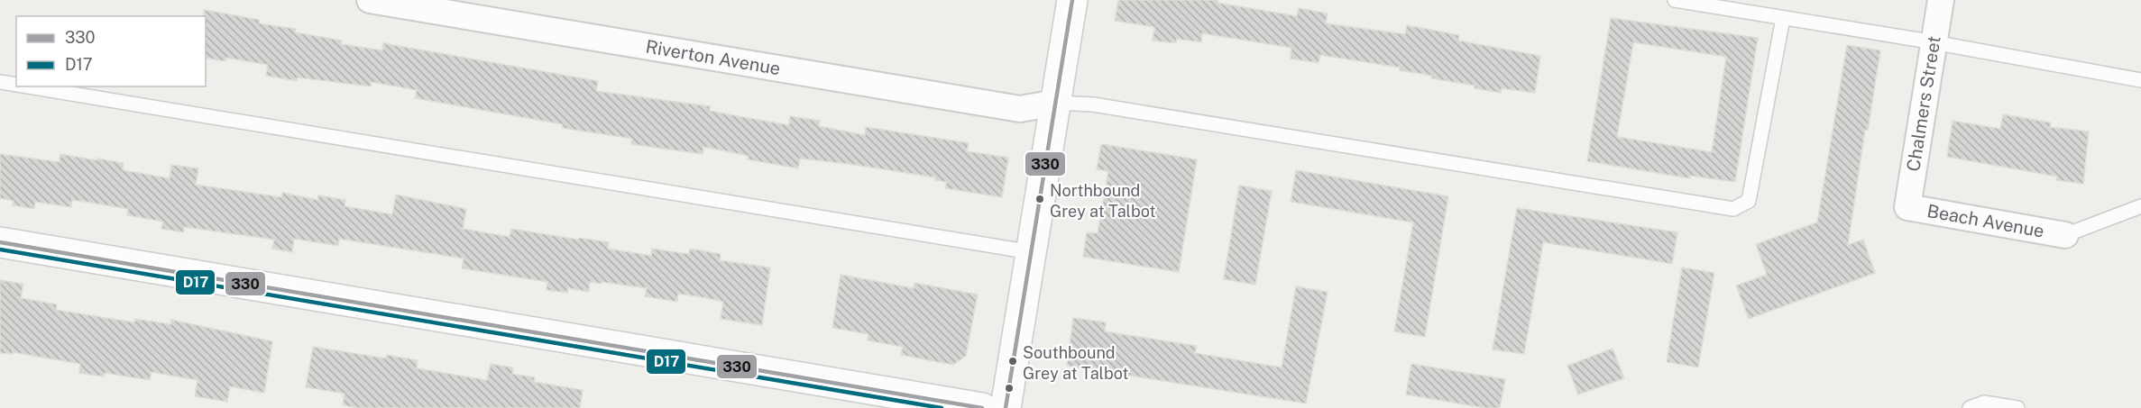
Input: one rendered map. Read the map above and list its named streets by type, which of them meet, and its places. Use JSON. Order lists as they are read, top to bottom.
{
  "streets": {
    "street": ["Riverton Avenue", "Chalmers Street", "Beach Avenue"]
  },
  "crossings": [
    ["Chalmers Street", "Beach Avenue"]
  ],
  "places": ["Northbound Grey at Talbot", "Southbound Grey at Talbot"],
  "lines": ["transit line 330", "transit line D17"],
  "legend": ["330", "D17"]
}
